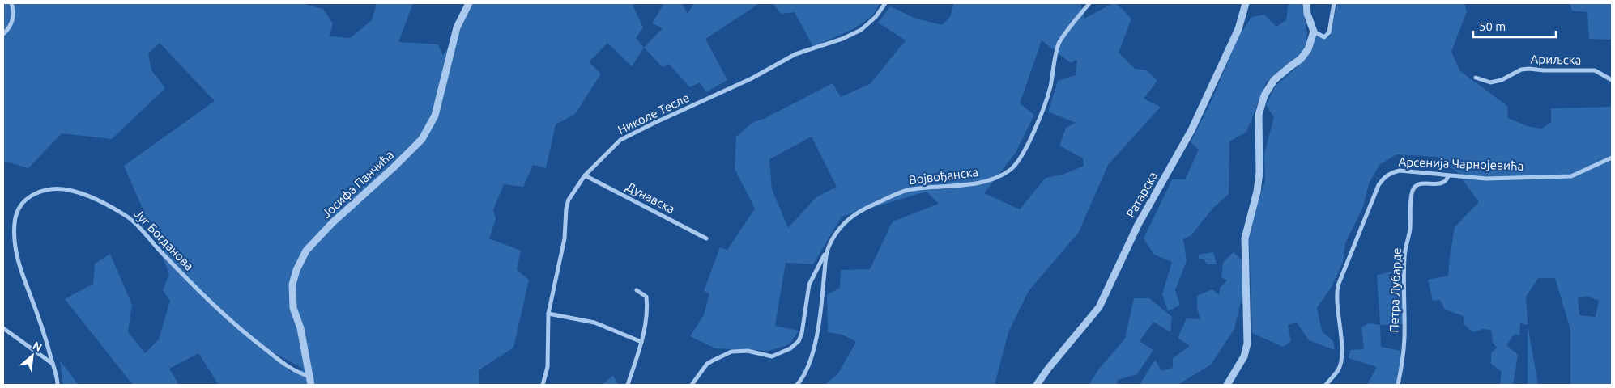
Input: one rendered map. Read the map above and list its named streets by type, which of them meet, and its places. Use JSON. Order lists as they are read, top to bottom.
{
  "streets": {
    "street": [
      "Ариљска",
      "Николе Тесле",
      "Арсенија Чарнојевића",
      "Војвођанска",
      "Јосифа Панчића",
      "Ратарска",
      "Дунавска",
      "Југ Богданова",
      "Петра Лубарде"
    ]
  },
  "crossings": [
    ["Николе Тесле", "Дунавска"],
    ["Арсенија Чарнојевића", "Петра Лубарде"],
    ["Јосифа Панчића", "Југ Богданова"]
  ],
  "scale_bar": "50 m",
  "north": "top right"
}
